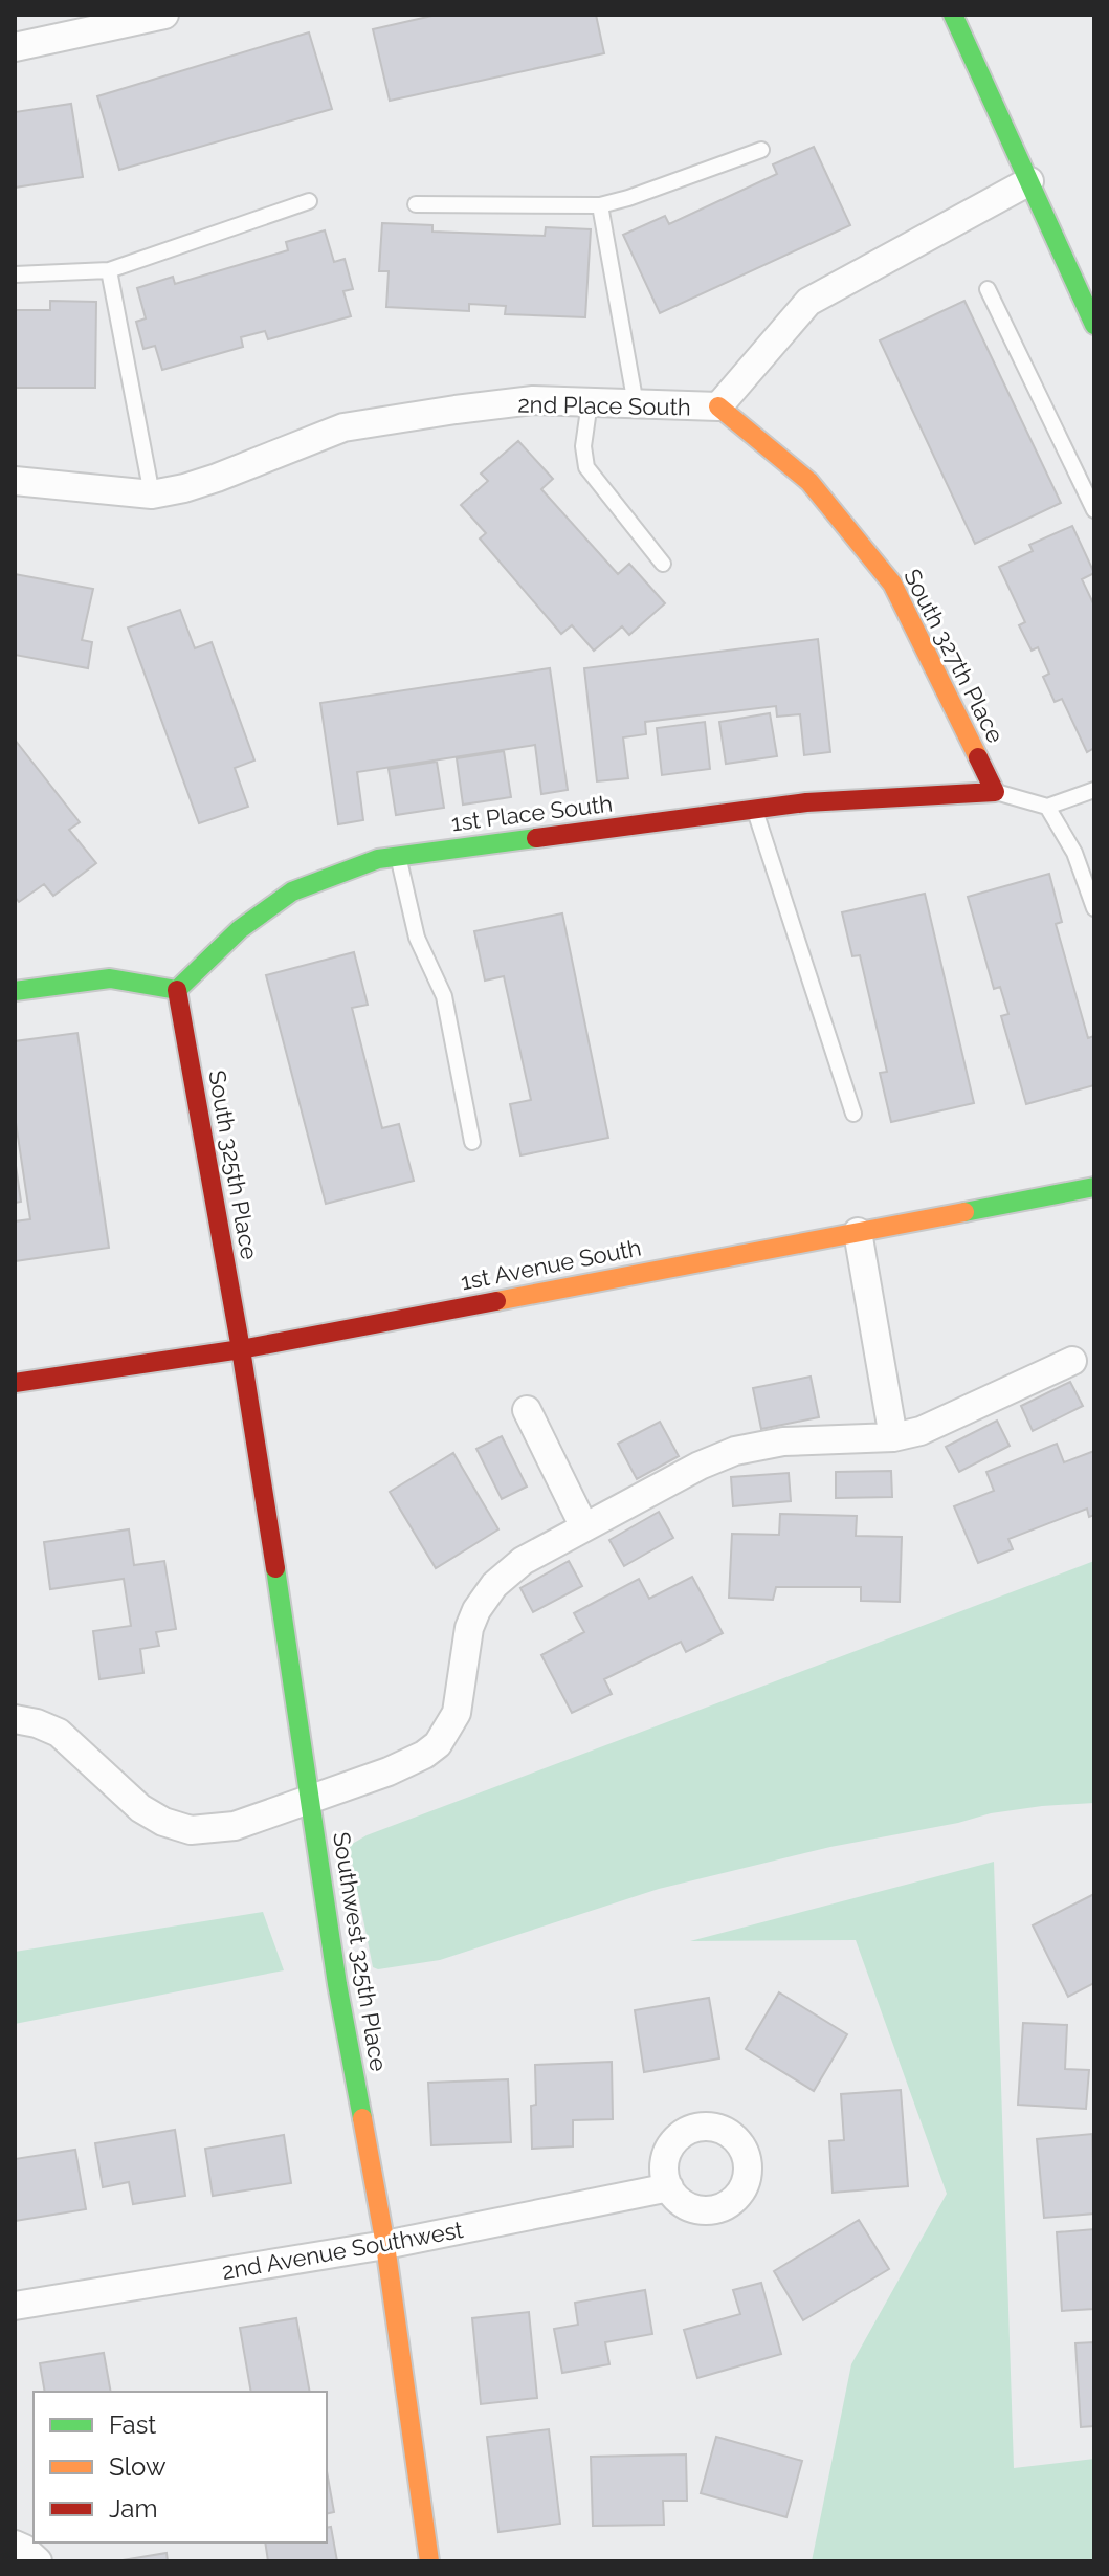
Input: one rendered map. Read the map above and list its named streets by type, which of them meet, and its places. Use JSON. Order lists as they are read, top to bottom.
{
  "streets": {
    "street": [
      "2nd Place South",
      "South 327th Place",
      "1st Place South",
      "South 325th Place",
      "1st Avenue South",
      "Southwest 325th Place",
      "2nd Avenue Southwest"
    ]
  },
  "crossings": [
    ["2nd Place South", "South 327th Place"],
    ["South 327th Place", "1st Place South"],
    ["1st Place South", "South 325th Place"],
    ["South 325th Place", "1st Avenue South"],
    ["South 325th Place", "Southwest 325th Place"],
    ["1st Avenue South", "Southwest 325th Place"],
    ["Southwest 325th Place", "2nd Avenue Southwest"]
  ],
  "legend": ["Fast", "Slow", "Jam"]
}
